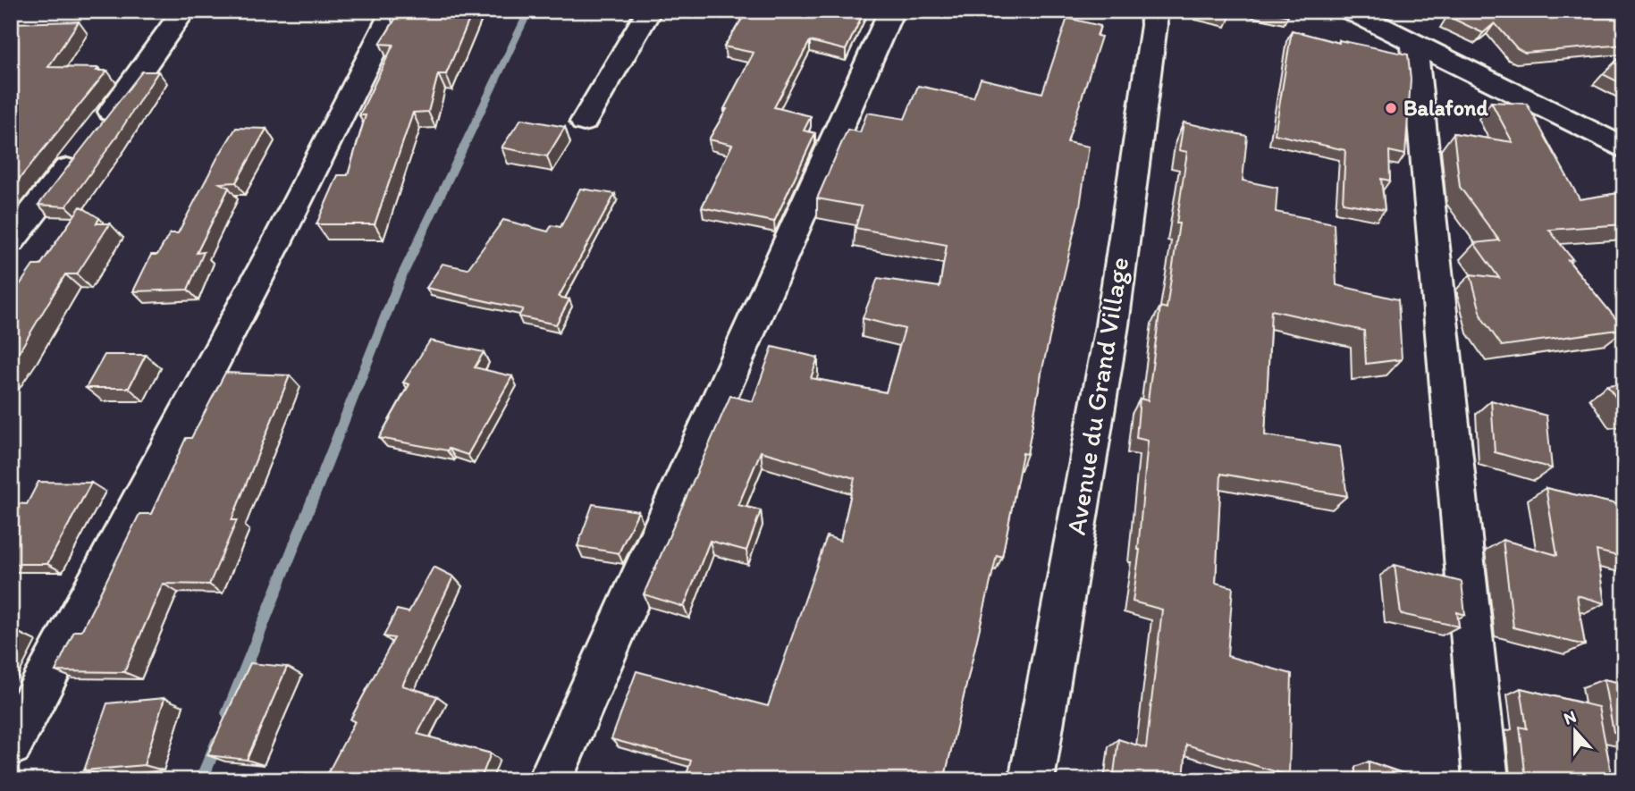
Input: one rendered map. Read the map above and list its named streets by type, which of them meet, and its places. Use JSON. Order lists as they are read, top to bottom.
{
  "streets": {
    "street": ["Avenue du Grand Village"]
  },
  "places": ["Balafond"],
  "north": "top"
}
